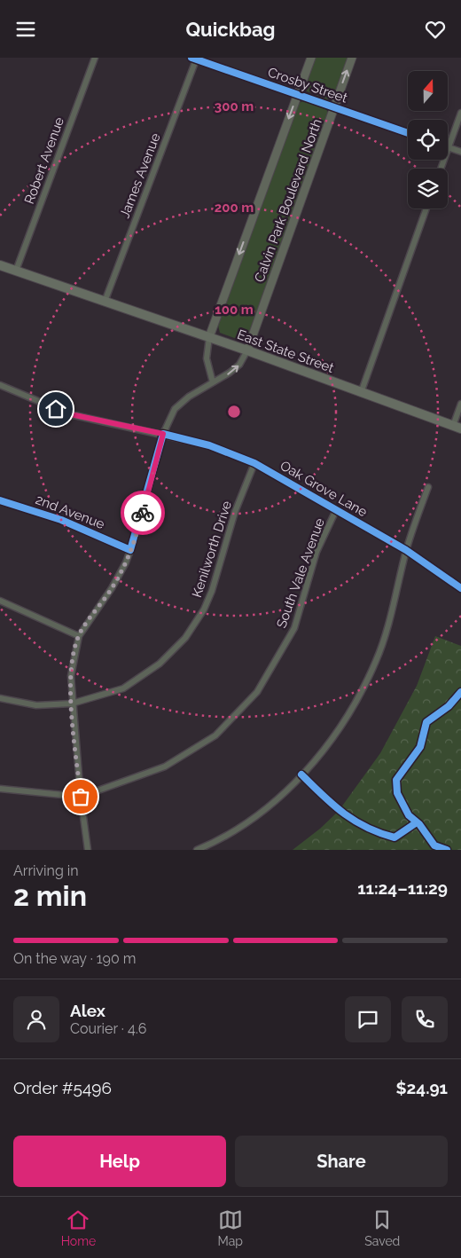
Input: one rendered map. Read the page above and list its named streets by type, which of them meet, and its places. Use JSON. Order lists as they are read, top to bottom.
{
  "streets": {
    "main road": ["East State Street"],
    "street": [
      "Crosby Street",
      "Robert Avenue",
      "James Avenue",
      "Calvin Park Boulevard North",
      "Oak Grove Lane",
      "2nd Avenue",
      "Kenilworth Drive",
      "South Vale Avenue"
    ]
  },
  "crossings": [
    ["Crosby Street", "James Avenue"],
    ["Crosby Street", "Calvin Park Boulevard North"],
    ["Robert Avenue", "East State Street"],
    ["James Avenue", "East State Street"],
    ["Calvin Park Boulevard North", "East State Street"],
    ["Oak Grove Lane", "Kenilworth Drive"],
    ["Oak Grove Lane", "South Vale Avenue"]
  ],
  "north": "top",
  "page": {
    "header": "Quickbag",
    "heading": ["2 min", "Arriving in", "11:24–11:29"],
    "panel": [
      "Alex",
      "Courier · 4.6",
      "Order #5496",
      "$24.91"
    ],
    "bar": "On the way · 190 m",
    "buttons": ["Help", "Share"],
    "tabs": ["Home", "Map", "Saved"]
  },
  "rings": ["300 m", "200 m", "100 m"]
}
